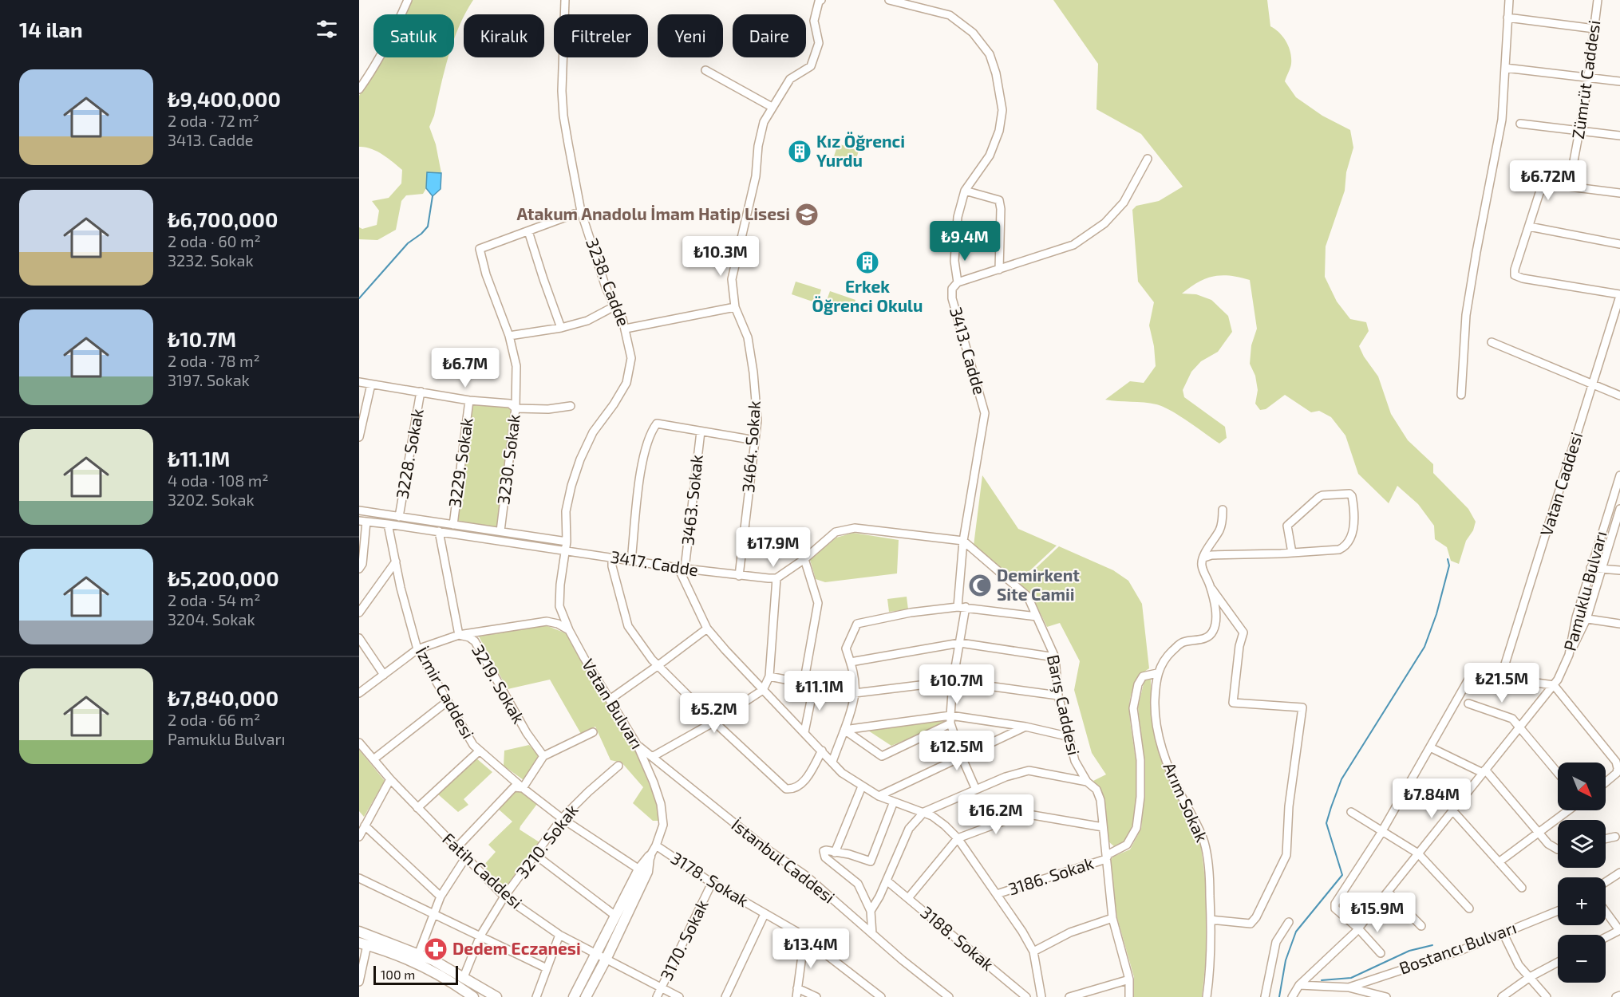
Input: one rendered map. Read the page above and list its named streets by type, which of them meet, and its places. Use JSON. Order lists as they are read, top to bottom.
{
  "streets": {
    "main road": ["Vatan Bulvarı"],
    "street": [
      "Zümrüt Caddesi",
      "3238. Cadde",
      "3413. Cadde",
      "3464. Sokak",
      "3228. Sokak",
      "3230. Sokak",
      "3229. Sokak",
      "Vatan Caddesi",
      "3463. Sokak",
      "3417. Cadde",
      "Pamuklu Bulvarı",
      "3219. Sokak",
      "İzmir Caddesi",
      "Barış Caddesi",
      "Arım Sokak",
      "3210. Sokak",
      "İstanbul Caddesi",
      "Fatih Caddesi",
      "3186. Sokak",
      "3178. Sokak",
      "3188. Sokak",
      "3170. Sokak",
      "Bostancı Bulvarı"
    ]
  },
  "crossings": [
    ["3238. Cadde", "3417. Cadde"],
    ["3238. Cadde", "Vatan Bulvarı"],
    ["3413. Cadde", "Barış Caddesi"],
    ["3464. Sokak", "3417. Cadde"],
    ["3463. Sokak", "3417. Cadde"],
    ["3417. Cadde", "3219. Sokak"],
    ["3417. Cadde", "İzmir Caddesi"],
    ["3417. Cadde", "Vatan Bulvarı"],
    ["İzmir Caddesi", "Vatan Bulvarı"],
    ["İzmir Caddesi", "3210. Sokak"],
    ["Vatan Bulvarı", "İstanbul Caddesi"],
    ["Vatan Bulvarı", "Fatih Caddesi"],
    ["Vatan Bulvarı", "3178. Sokak"],
    ["Barış Caddesi", "3186. Sokak"],
    ["3210. Sokak", "Fatih Caddesi"],
    ["Fatih Caddesi", "3170. Sokak"],
    ["3178. Sokak", "3170. Sokak"]
  ],
  "places": {
    "building": ["Kız Öğrenci Yurdu", "Erkek Öğrenci Okulu"],
    "school or university": ["Atakum Anadolu İmam Hatip Lisesi"],
    "mosque": ["Demirkent Site Camii"],
    "pharmacy": ["Dedem Eczanesi"]
  },
  "scale_bar": "100 m",
  "north": "bottom right",
  "page": {
    "heading": "14 ilan",
    "chip": [
      "Satılık",
      "Kiralık",
      "Filtreler",
      "Yeni",
      "Daire"
    ],
    "list": [
      {
        "name": "₺9,400,000",
        "note": "2 oda · 72 m² · 3413. Cadde"
      },
      {
        "name": "₺6,700,000",
        "note": "2 oda · 60 m² · 3232. Sokak"
      },
      {
        "name": "₺10.7M",
        "note": "2 oda · 78 m² · 3197. Sokak"
      },
      {
        "name": "₺11.1M",
        "note": "4 oda · 108 m² · 3202. Sokak"
      },
      {
        "name": "₺5,200,000",
        "note": "2 oda · 54 m² · 3204. Sokak"
      },
      {
        "name": "₺7,840,000",
        "note": "2 oda · 66 m² · Pamuklu Bulvarı"
      }
    ],
    "price": [
      "₺6.72M",
      "₺9.4M",
      "₺10.3M",
      "₺6.7M",
      "₺17.9M",
      "₺21.5M",
      "₺10.7M",
      "₺11.1M",
      "₺5.2M",
      "₺12.5M",
      "₺7.84M",
      "₺16.2M",
      "₺15.9M",
      "₺13.4M"
    ],
    "map_buttons": ["+", "−"],
    "scale": "100 m"
  }
}
